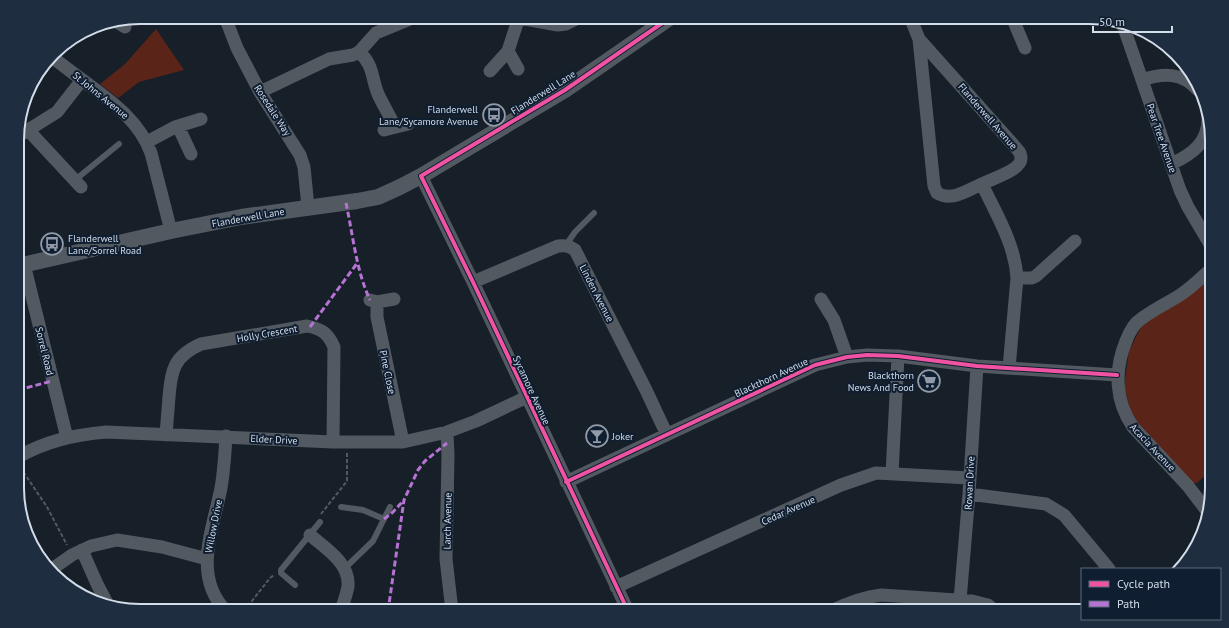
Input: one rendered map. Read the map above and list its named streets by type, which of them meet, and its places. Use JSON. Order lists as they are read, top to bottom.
{
  "streets": {
    "street": [
      "Flanderwell Lane",
      "St Johns Avenue",
      "Rosedale Way",
      "Flanderwell Avenue",
      "Pear Tree Avenue",
      "Linden Avenue",
      "Holly Crescent",
      "Sorrel Road",
      "Pine Close",
      "Blackthorn Avenue",
      "Sycamore Avenue",
      "Elder Drive",
      "Acacia Avenue",
      "Rowan Drive",
      "Cedar Avenue",
      "Larch Avenue",
      "Willow Drive"
    ]
  },
  "crossings": [
    ["Flanderwell Lane", "St Johns Avenue"],
    ["Flanderwell Lane", "Rosedale Way"],
    ["Flanderwell Lane", "Sycamore Avenue"],
    ["Linden Avenue", "Blackthorn Avenue"],
    ["Holly Crescent", "Elder Drive"],
    ["Sorrel Road", "Elder Drive"],
    ["Pine Close", "Elder Drive"],
    ["Blackthorn Avenue", "Sycamore Avenue"],
    ["Blackthorn Avenue", "Acacia Avenue"],
    ["Blackthorn Avenue", "Rowan Drive"],
    ["Sycamore Avenue", "Elder Drive"],
    ["Sycamore Avenue", "Cedar Avenue"],
    ["Elder Drive", "Larch Avenue"],
    ["Elder Drive", "Willow Drive"],
    ["Rowan Drive", "Cedar Avenue"]
  ],
  "places": {
    "bus stop": ["Flanderwell Lane/Sycamore Avenue", "Flanderwell Lane/Sorrel Road"],
    "supermarket": ["Blackthorn News And Food"],
    "bar": ["Joker"]
  },
  "legend": ["Cycle path", "Path"],
  "scale_bar": "50 m"
}
